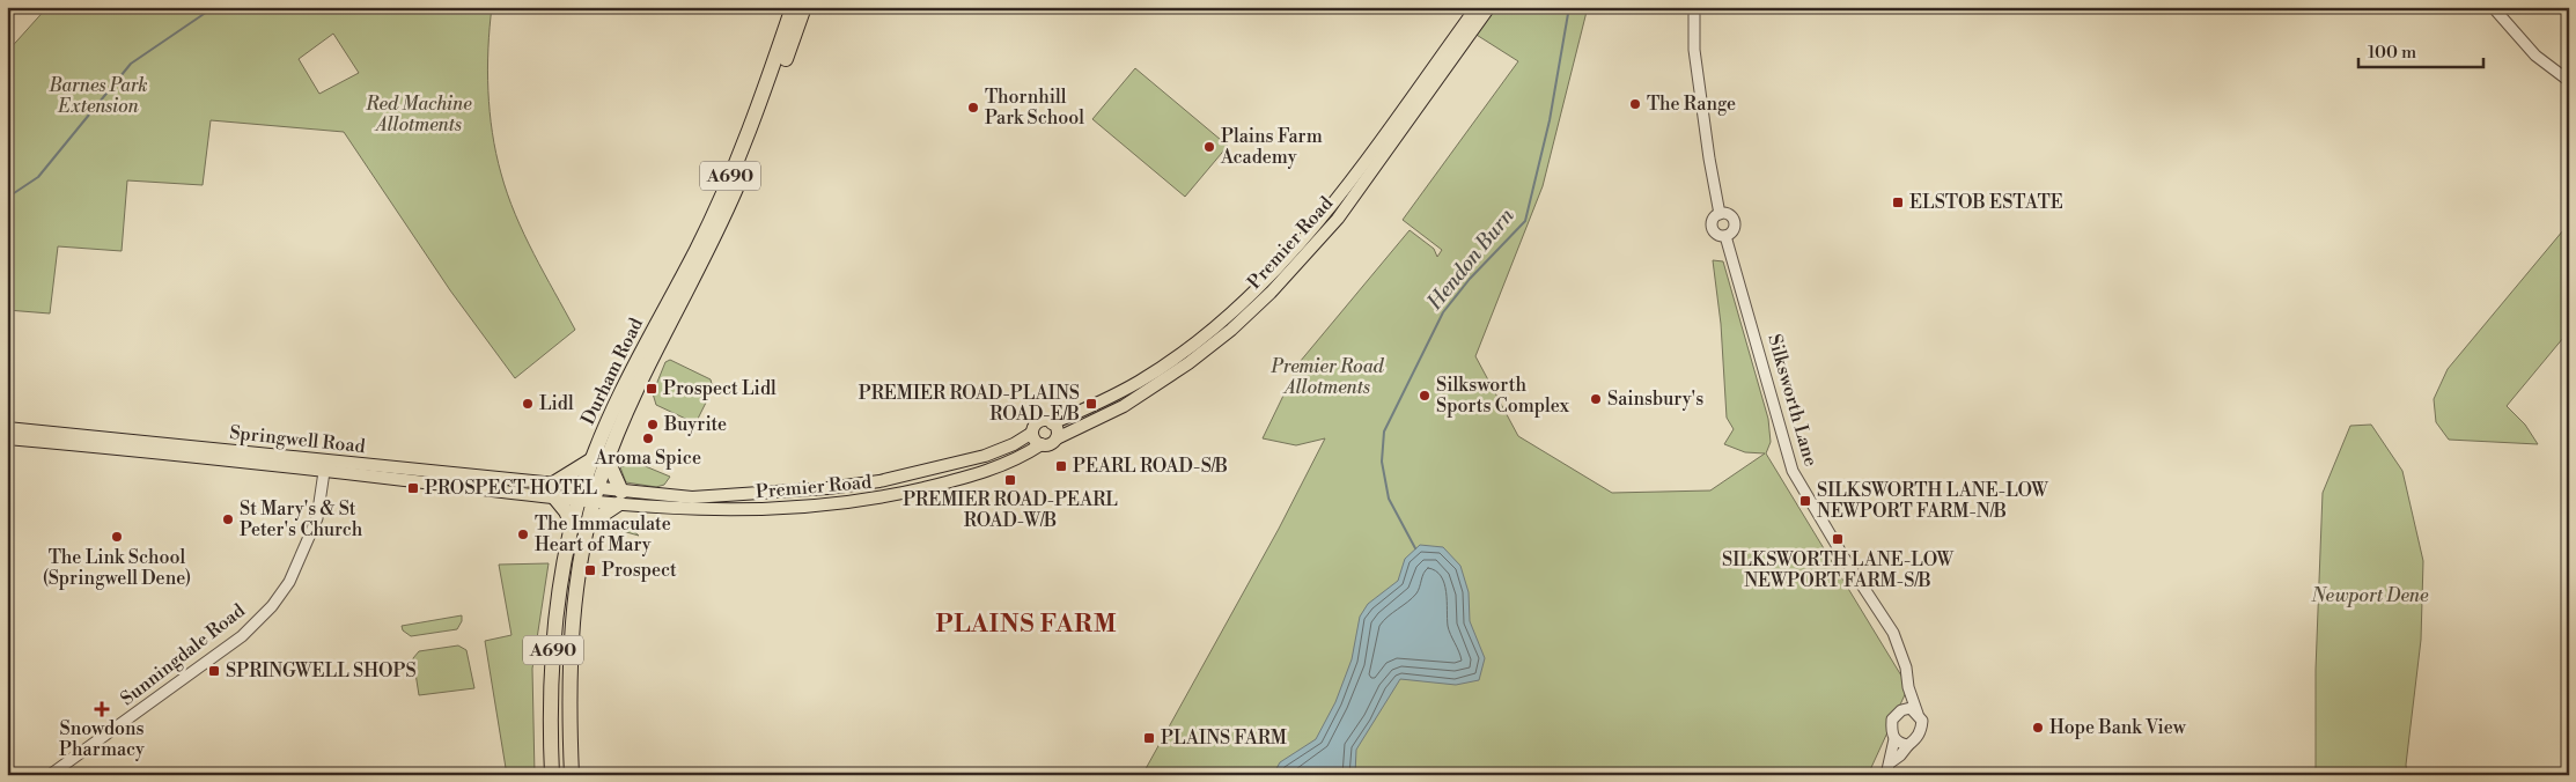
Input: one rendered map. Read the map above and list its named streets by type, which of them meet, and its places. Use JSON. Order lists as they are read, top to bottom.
{
  "streets": {
    "highway": ["A690", "Durham Road"],
    "main road": ["Premier Road", "Springwell Road"],
    "street": ["Silksworth Lane", "Sunningdale Road"]
  },
  "crossings": [
    ["Premier Road", "Durham Road"],
    ["Premier Road", "Springwell Road"],
    ["Durham Road", "Springwell Road"],
    ["Springwell Road", "Sunningdale Road"]
  ],
  "districts": ["PLAINS FARM"],
  "water": ["Hendon Burn"],
  "parks": [
    "Barnes Park Extension",
    "Red Machine Allotments",
    "Premier Road Allotments",
    "Newport Dene"
  ],
  "places": {
    "other": [
      "The Range",
      "Thornhill Park School",
      "Plains Farm Academy",
      "Silksworth Sports Complex",
      "Sainsbury's",
      "Lidl",
      "Buyrite",
      "Aroma Spice",
      "St Mary's & St Peter's Church",
      "The Immaculate Heart of Mary",
      "The Link School (Springwell Dene)",
      "Hope Bank View"
    ],
    "transit": [
      "ELSTOB ESTATE",
      "Prospect Lidl",
      "PREMIER ROAD-PLAINS ROAD-E/B",
      "PEARL ROAD-S/B",
      "PREMIER ROAD-PEARL ROAD-W/B",
      "PROSPECT HOTEL",
      "SILKSWORTH LANE-LOW NEWPORT FARM-N/B",
      "SILKSWORTH LANE-LOW NEWPORT FARM-S/B",
      "Prospect",
      "SPRINGWELL SHOPS",
      "PLAINS FARM"
    ],
    "health": ["Snowdons Pharmacy"]
  },
  "scale_bar": "100 m"
}
